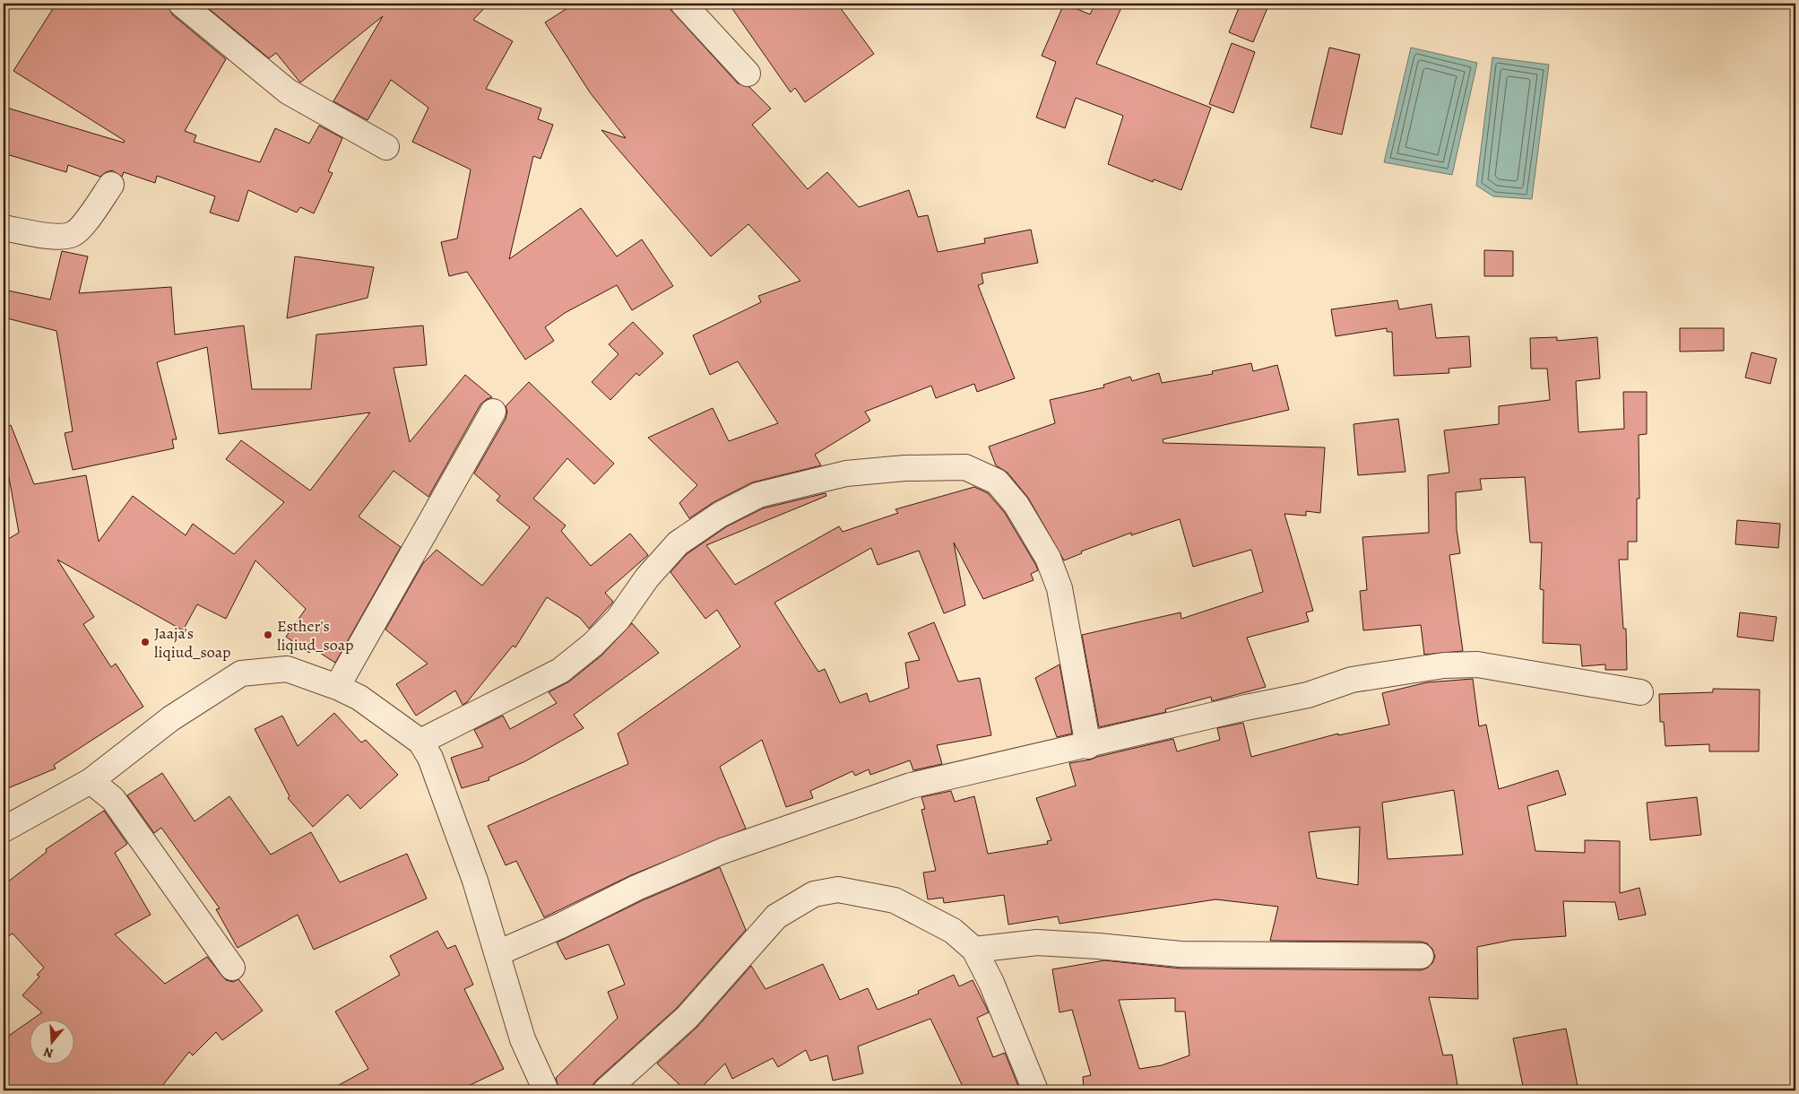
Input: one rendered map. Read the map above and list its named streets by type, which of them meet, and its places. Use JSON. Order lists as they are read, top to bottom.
{
  "places": ["Esther's liqiud_soap", "Jaaja's liqiud_soap"],
  "north": "bottom"
}
